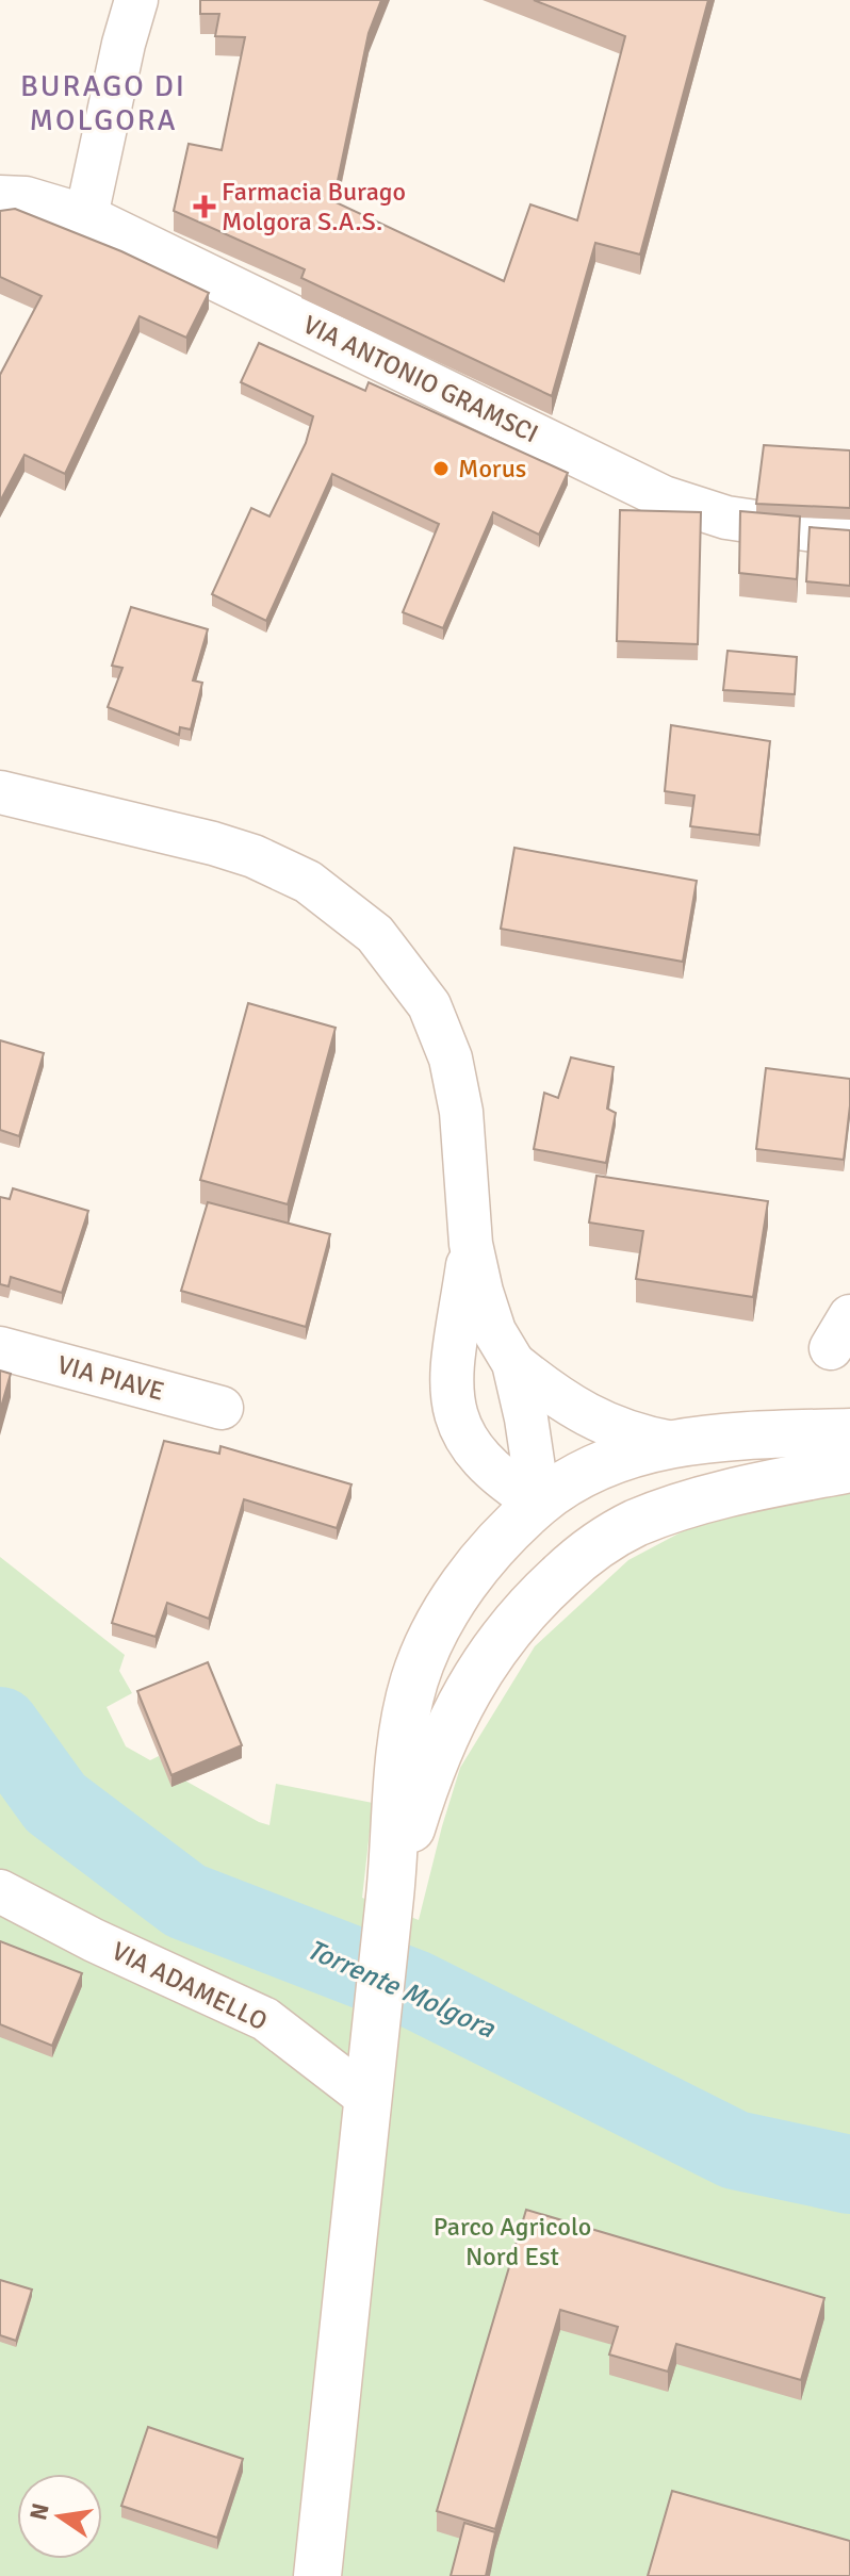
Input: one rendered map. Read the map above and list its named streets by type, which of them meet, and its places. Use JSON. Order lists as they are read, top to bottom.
{
  "streets": {
    "street": ["VIA ANTONIO GRAMSCI", "VIA PIAVE", "VIA ADAMELLO"]
  },
  "districts": ["BURAGO DI MOLGORA"],
  "water": ["Torrente Molgora"],
  "parks": ["Parco Agricolo Nord Est"],
  "places": {
    "health": ["Farmacia Burago Molgora S.A.S."],
    "other": ["Morus"]
  },
  "north": "left"
}
